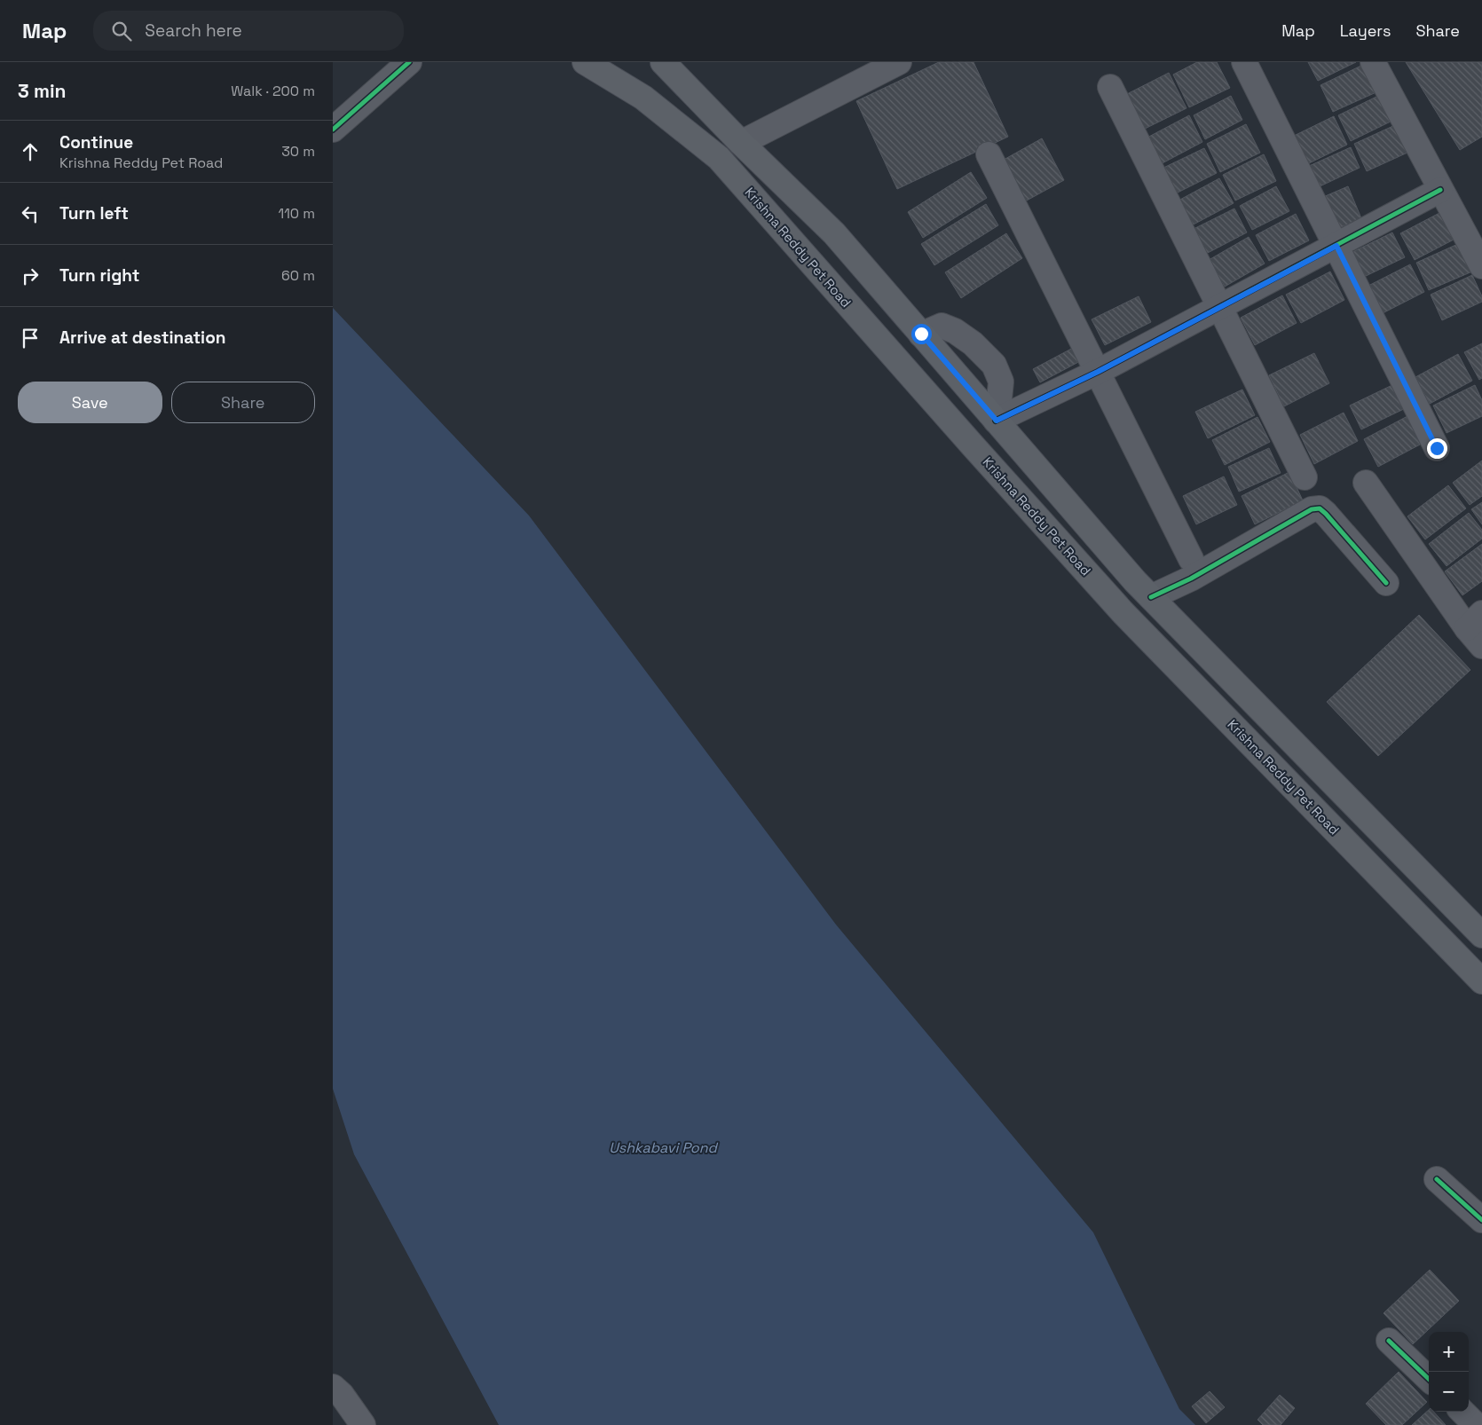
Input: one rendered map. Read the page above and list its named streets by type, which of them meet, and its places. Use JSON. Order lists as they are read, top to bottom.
{
  "streets": {
    "main road": ["Krishna Reddy Pet Road"]
  },
  "water": ["Ushkabavi Pond"],
  "page": {
    "header": "Map",
    "search": "Search here",
    "nav": ["Map", "Layers", "Share"],
    "heading": ["3 min", "Walk · 200 m"],
    "list": [
      ["Continue", "Krishna Reddy Pet Road", "30 m"],
      ["Turn left", "110 m"],
      ["Turn right", "60 m"],
      "Arrive at destination"
    ],
    "buttons": ["Save", "Share"],
    "map_buttons": ["+", "−"]
  }
}
